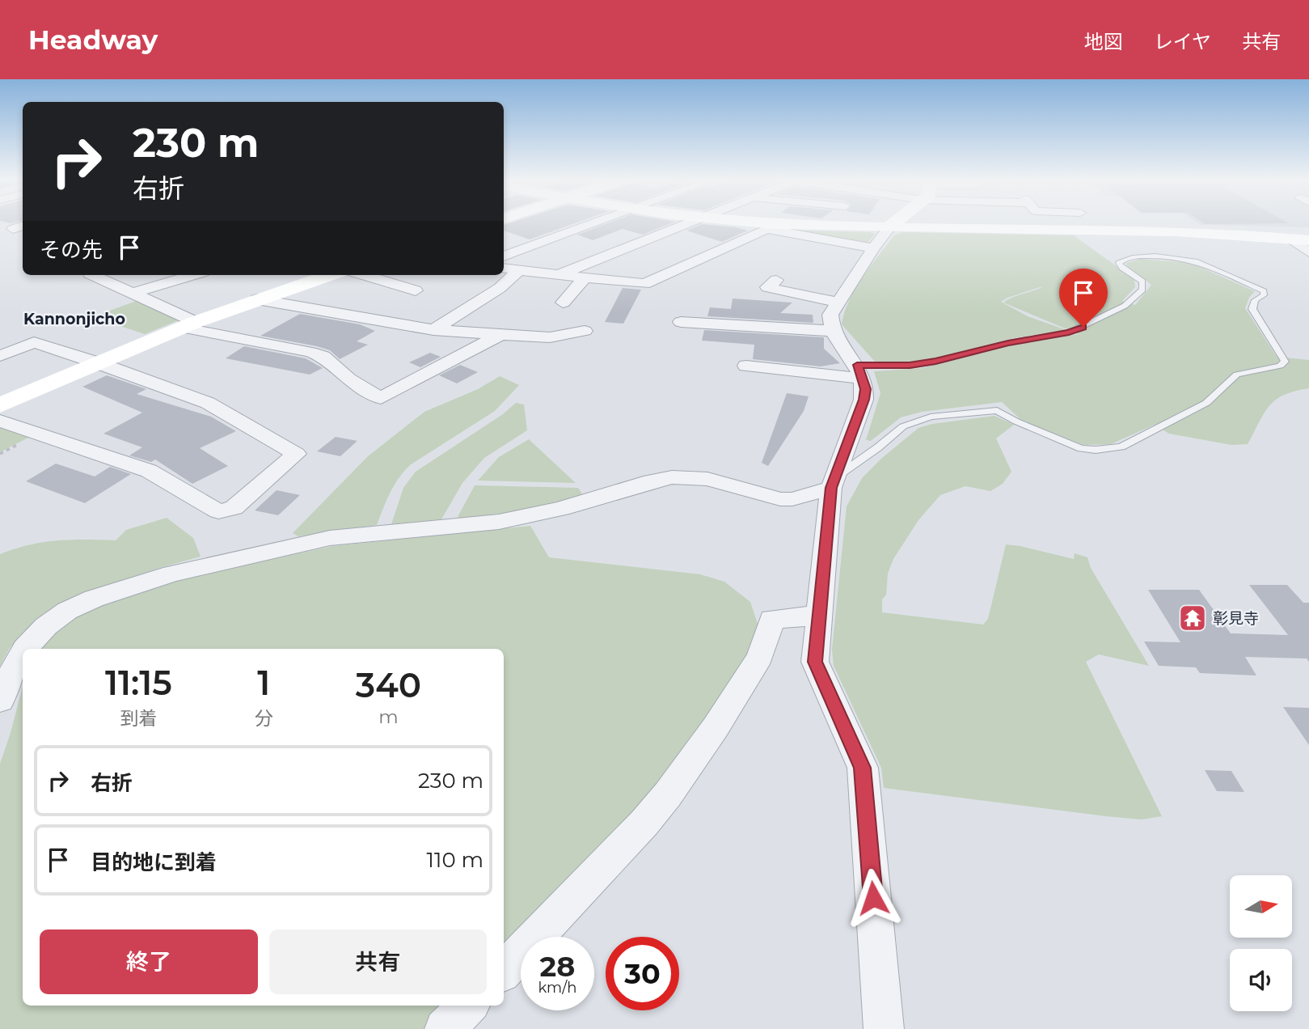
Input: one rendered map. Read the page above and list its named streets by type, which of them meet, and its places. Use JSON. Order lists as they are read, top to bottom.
{
  "districts": ["Kannonjicho"],
  "places": {
    "temple": ["彰見寺"]
  },
  "north": "right",
  "page": {
    "header": "Headway",
    "nav": ["地図", "レイヤ", "共有"],
    "turn": ["230 m", "右折"],
    "then": "その先",
    "eta": [
      "11:15",
      "到着",
      "1",
      "分",
      "340",
      "m"
    ],
    "list": [
      {
        "name": "右折",
        "value": "230 m"
      },
      {
        "name": "目的地に到着",
        "value": "110 m"
      }
    ],
    "buttons": ["終了", "共有"],
    "speed": "28 km/h",
    "limit": "30"
  }
}
